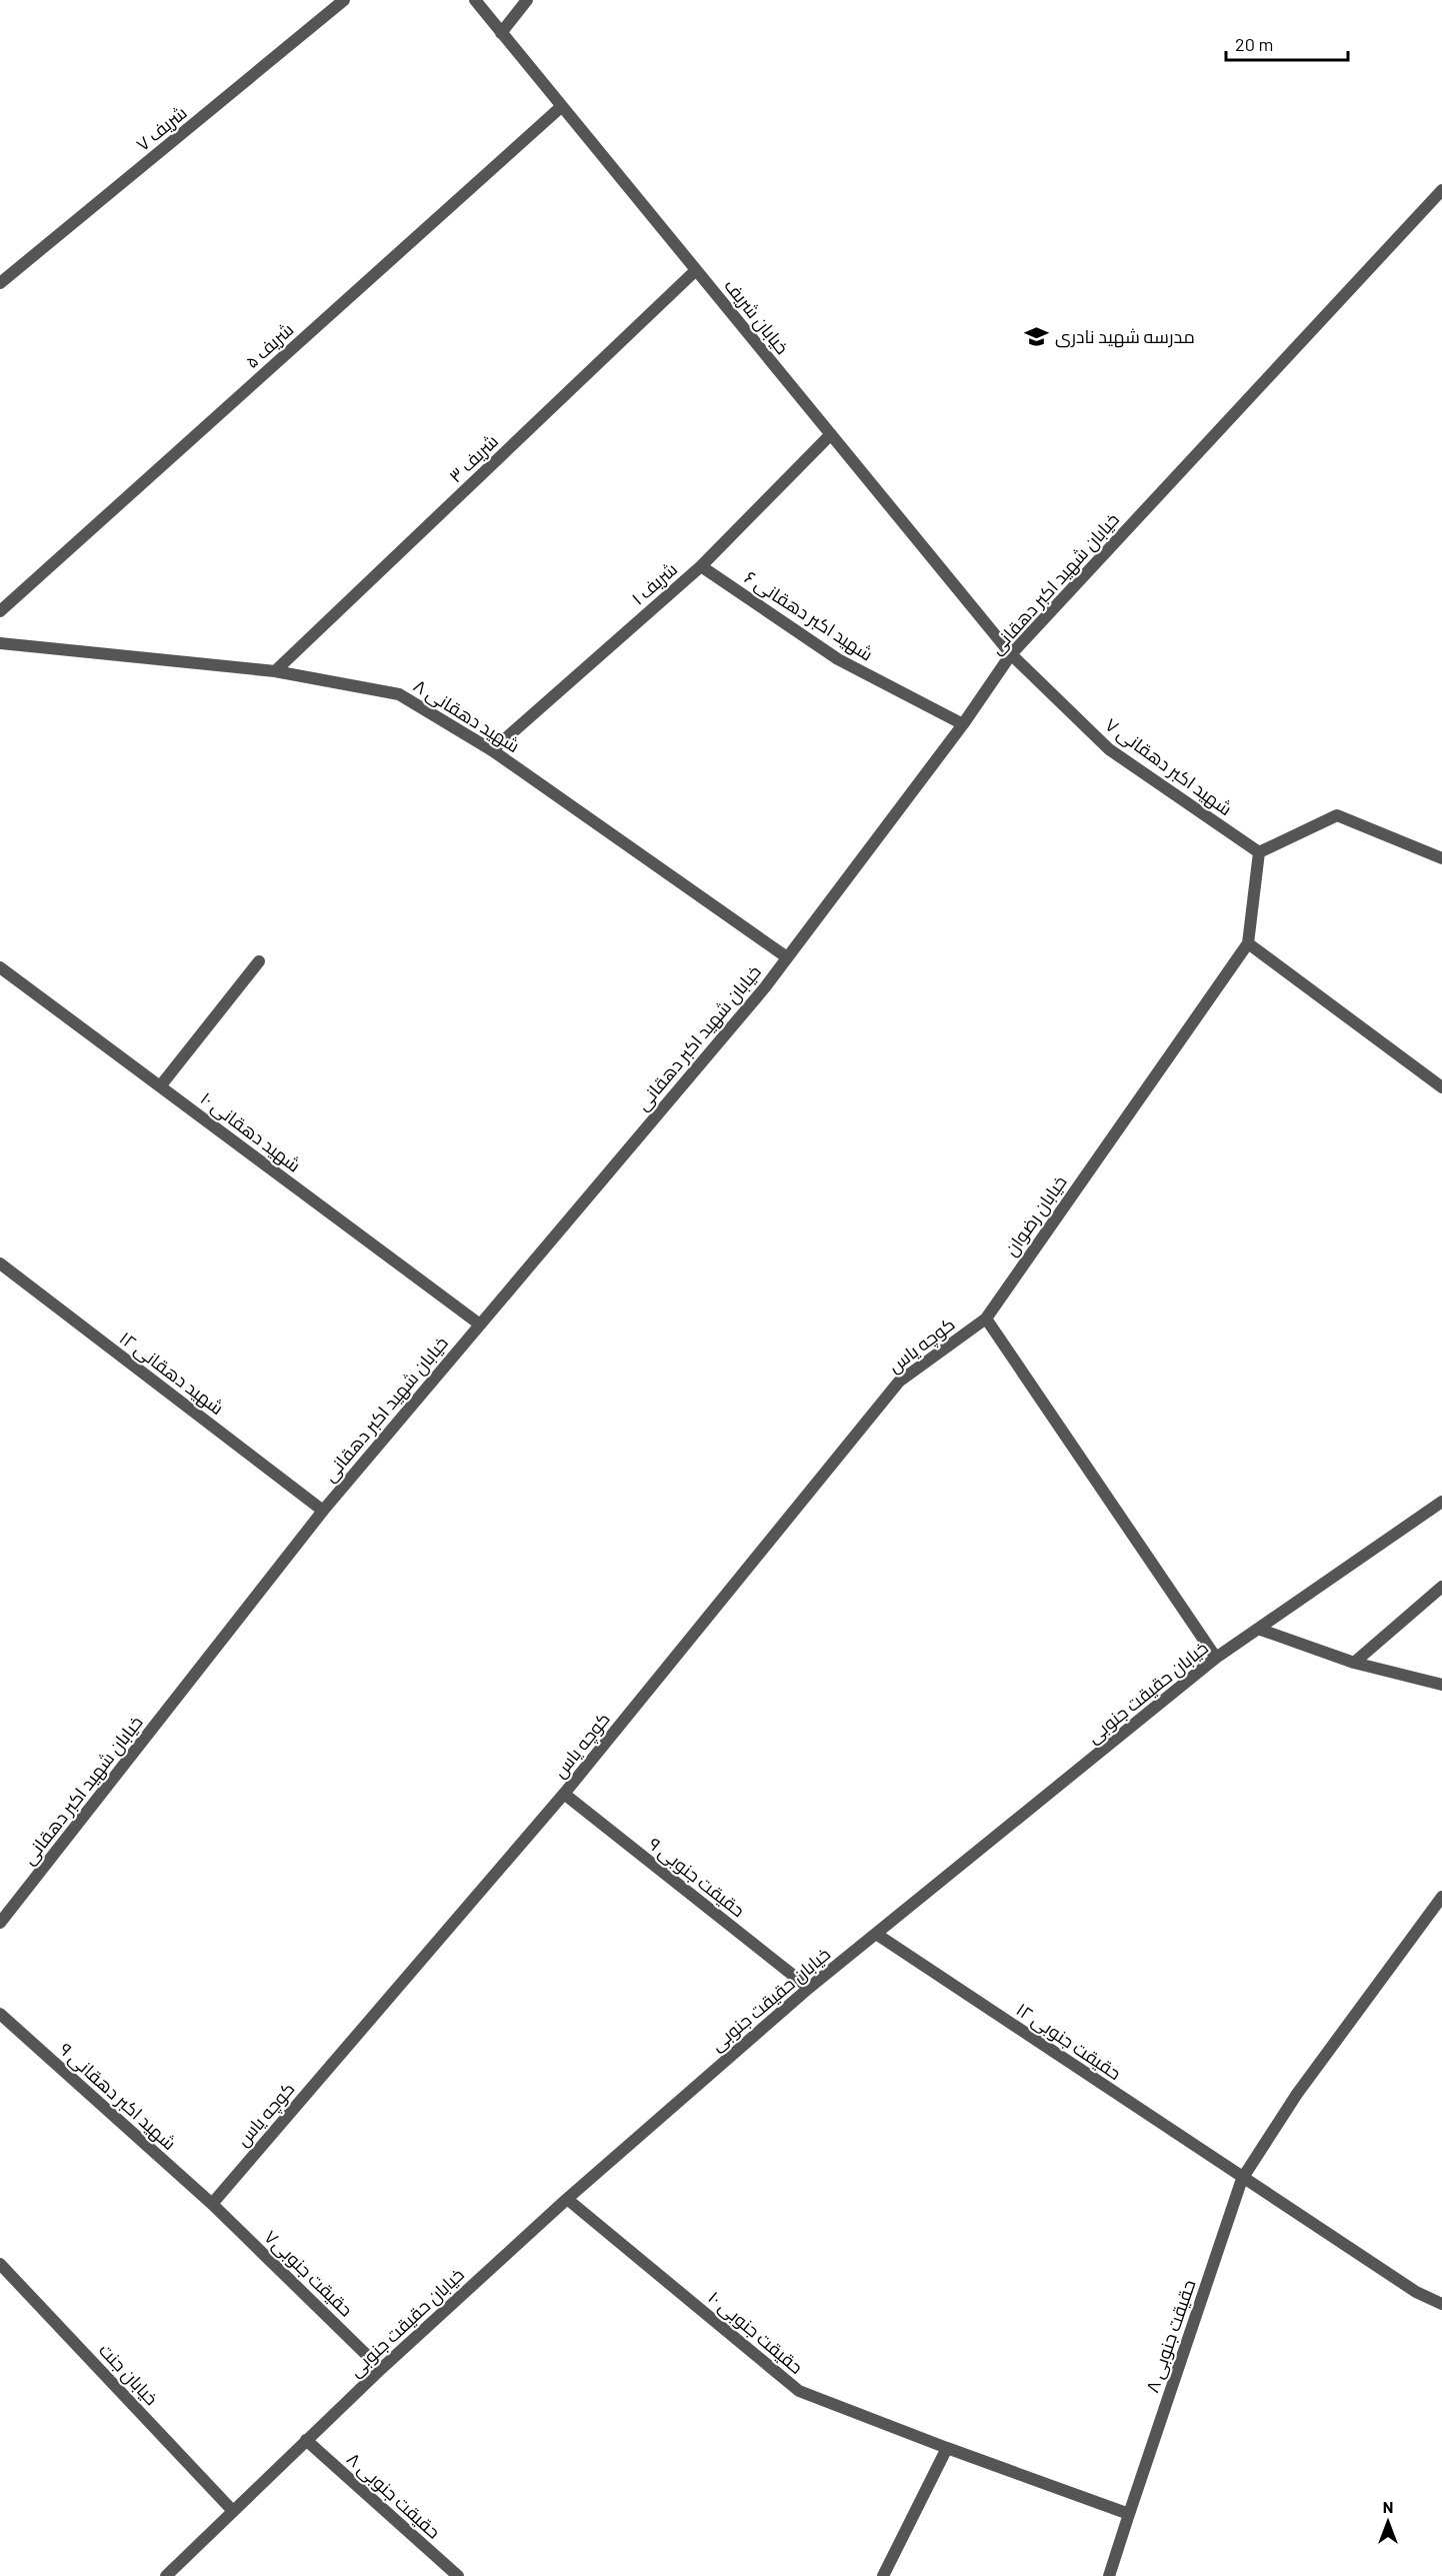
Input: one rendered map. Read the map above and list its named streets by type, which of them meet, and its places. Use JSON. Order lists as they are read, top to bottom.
{
  "streets": {
    "street": [
      "شریف ۷",
      "خیابان شریف",
      "شریف ۵",
      "شریف ۳",
      "شریف ۱",
      "خیابان شهید اکبر دهقانی",
      "شهید اکبر دهقانی ۶",
      "شهید دهقانی ۸",
      "شهید اکبر دهقانی ۷",
      "شهید دهقانی ۱۰",
      "خیابان رضوان",
      "کوچه یاس",
      "شهید دهقانی ۱۲",
      "خیابان حقیقت جنوبی",
      "حقیقت جنوبی ۹",
      "حقیقت جنوبی ۱۲",
      "شهید اکبر دهقانی ۹",
      "حقیقت جنوبی۷",
      "حقیقت جنوبی ۱۰",
      "حقیقت جنوبی ۸",
      "خیابان جنت"
    ]
  },
  "crossings": [
    ["خیابان شریف", "شریف ۵"],
    ["خیابان شریف", "شریف ۳"],
    ["خیابان شریف", "شریف ۱"],
    ["خیابان شریف", "خیابان شهید اکبر دهقانی"],
    ["خیابان شریف", "شهید اکبر دهقانی ۷"],
    ["شریف ۳", "شهید دهقانی ۸"],
    ["شریف ۱", "شهید اکبر دهقانی ۶"],
    ["شریف ۱", "شهید دهقانی ۸"],
    ["خیابان شهید اکبر دهقانی", "شهید اکبر دهقانی ۶"],
    ["خیابان شهید اکبر دهقانی", "شهید دهقانی ۸"],
    ["خیابان شهید اکبر دهقانی", "شهید اکبر دهقانی ۷"],
    ["خیابان شهید اکبر دهقانی", "شهید دهقانی ۱۰"],
    ["خیابان شهید اکبر دهقانی", "شهید دهقانی ۱۲"],
    ["شهید اکبر دهقانی ۷", "خیابان رضوان"],
    ["خیابان رضوان", "کوچه یاس"],
    ["کوچه یاس", "حقیقت جنوبی ۹"],
    ["کوچه یاس", "شهید اکبر دهقانی ۹"],
    ["کوچه یاس", "حقیقت جنوبی۷"],
    ["خیابان حقیقت جنوبی", "حقیقت جنوبی ۹"],
    ["خیابان حقیقت جنوبی", "حقیقت جنوبی ۱۲"],
    ["خیابان حقیقت جنوبی", "حقیقت جنوبی۷"],
    ["خیابان حقیقت جنوبی", "حقیقت جنوبی ۱۰"],
    ["خیابان حقیقت جنوبی", "حقیقت جنوبی ۸"],
    ["خیابان حقیقت جنوبی", "خیابان جنت"],
    ["حقیقت جنوبی ۱۲", "حقیقت جنوبی ۸"],
    ["شهید اکبر دهقانی ۹", "حقیقت جنوبی۷"]
  ],
  "places": {
    "school or university": ["مدرسه شهید نادری"]
  },
  "scale_bar": "20 m",
  "north": "top"
}
